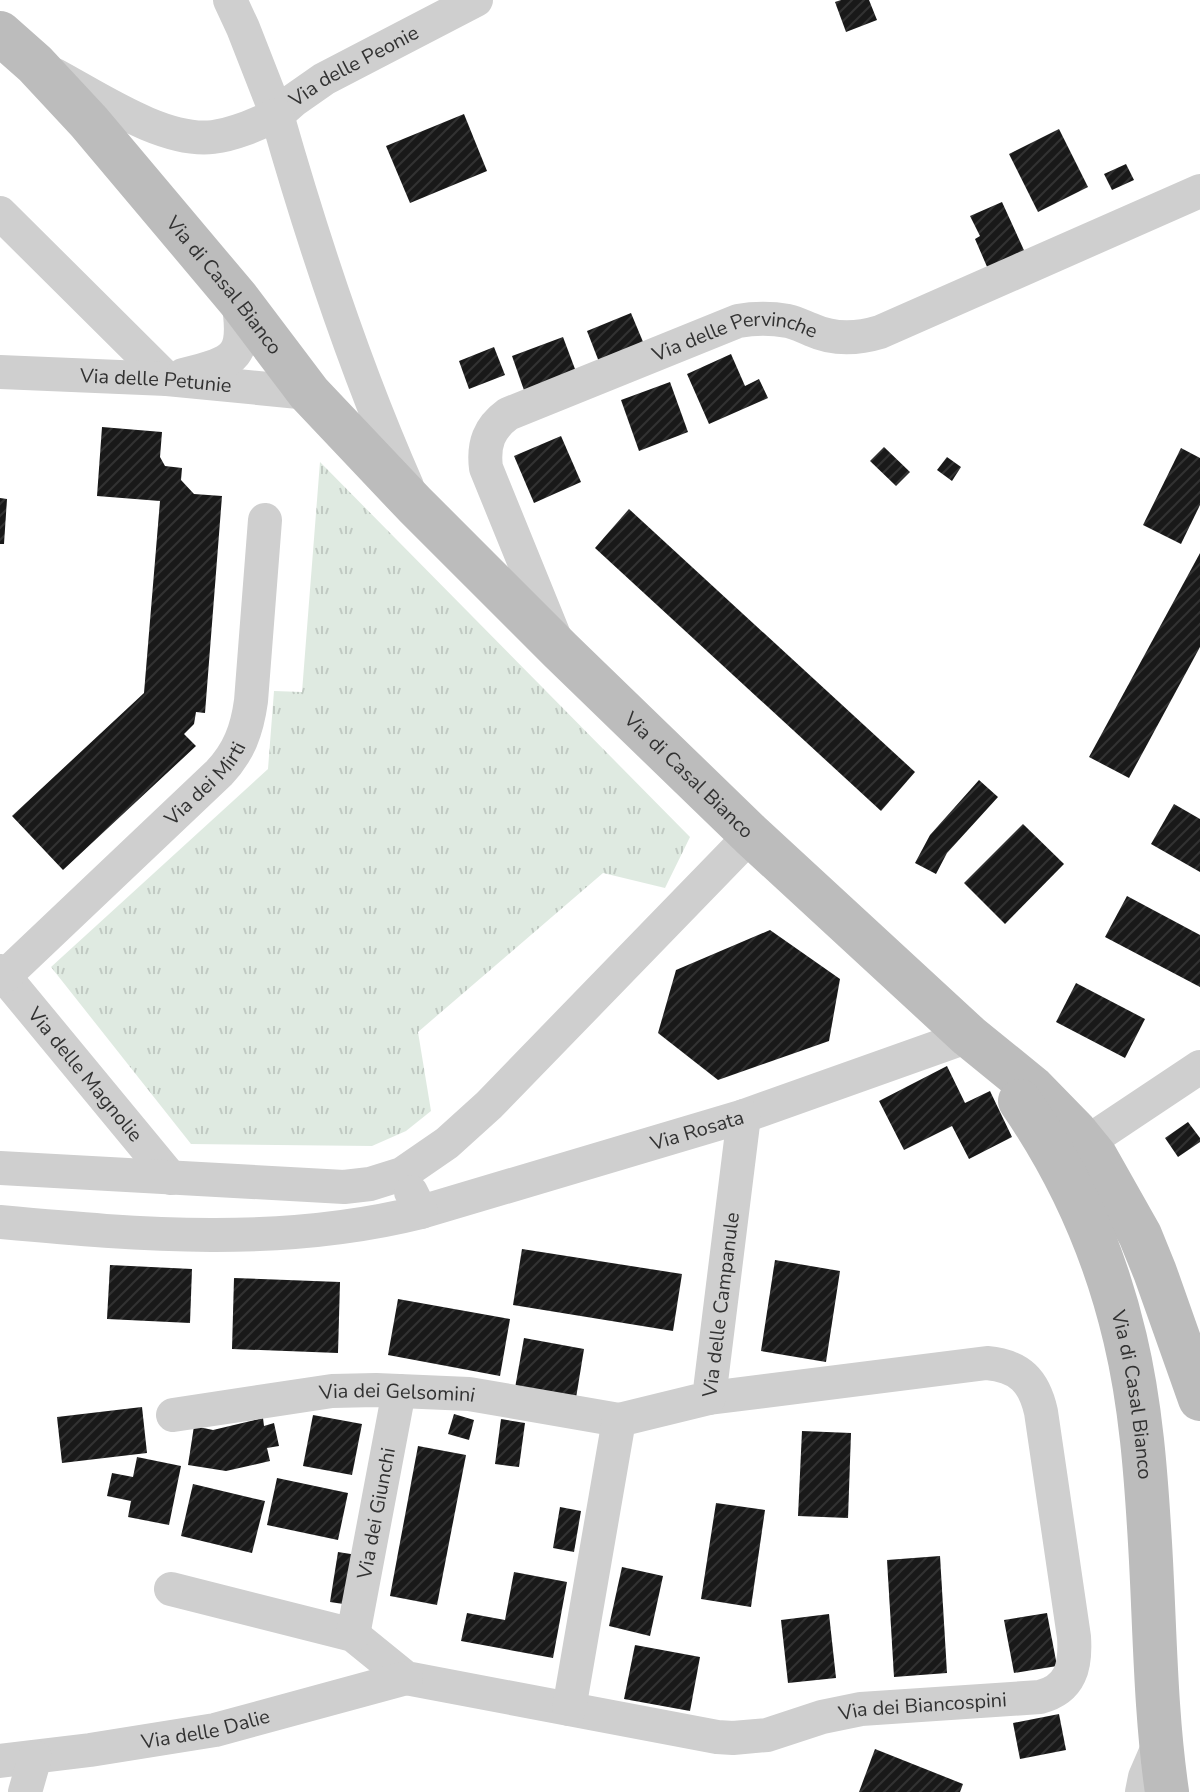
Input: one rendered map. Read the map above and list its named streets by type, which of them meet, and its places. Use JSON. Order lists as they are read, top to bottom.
{
  "streets": {
    "main road": ["Via di Casal Bianco"],
    "street": [
      "Via delle Peonie",
      "Via delle Pervinche",
      "Via delle Petunie",
      "Via dei Mirti",
      "Via delle Magnolie",
      "Via Rosata",
      "Via delle Campanule",
      "Via dei Gelsomini",
      "Via dei Giunchi",
      "Via dei Biancospini",
      "Via delle Dalie"
    ]
  },
  "crossings": [
    ["Via delle Peonie", "Via di Casal Bianco"],
    ["Via di Casal Bianco", "Via delle Pervinche"],
    ["Via di Casal Bianco", "Via delle Petunie"],
    ["Via di Casal Bianco", "Via Rosata"],
    ["Via dei Mirti", "Via delle Magnolie"],
    ["Via Rosata", "Via delle Campanule"],
    ["Via delle Campanule", "Via dei Gelsomini"],
    ["Via delle Campanule", "Via dei Biancospini"],
    ["Via dei Gelsomini", "Via dei Giunchi"],
    ["Via dei Giunchi", "Via dei Biancospini"],
    ["Via dei Biancospini", "Via delle Dalie"]
  ]
}
